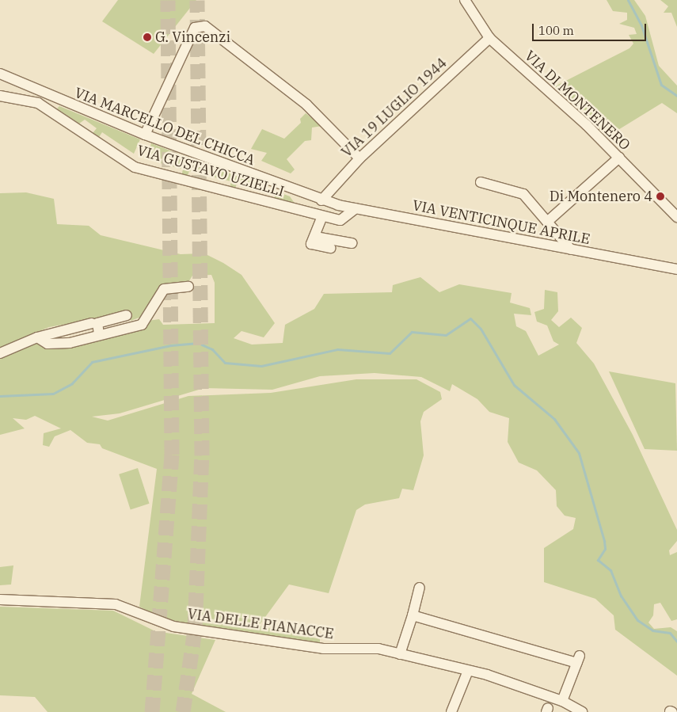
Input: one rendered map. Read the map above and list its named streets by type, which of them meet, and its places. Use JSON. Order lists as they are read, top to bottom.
{
  "streets": {
    "street": [
      "VIA DI MONTENERO",
      "VIA 19 LUGLIO 1944",
      "VIA MARCELLO DEL CHICCA",
      "VIA GUSTAVO UZIELLI",
      "VIA VENTICINQUE APRILE",
      "VIA DELLE PIANACCE"
    ]
  },
  "crossings": [
    ["VIA DI MONTENERO", "VIA 19 LUGLIO 1944"],
    ["VIA 19 LUGLIO 1944", "VIA MARCELLO DEL CHICCA"],
    ["VIA 19 LUGLIO 1944", "VIA VENTICINQUE APRILE"],
    ["VIA MARCELLO DEL CHICCA", "VIA VENTICINQUE APRILE"],
    ["VIA GUSTAVO UZIELLI", "VIA VENTICINQUE APRILE"]
  ],
  "places": ["G. Vincenzi", "Di Montenero 4"],
  "scale_bar": "100 m"
}
